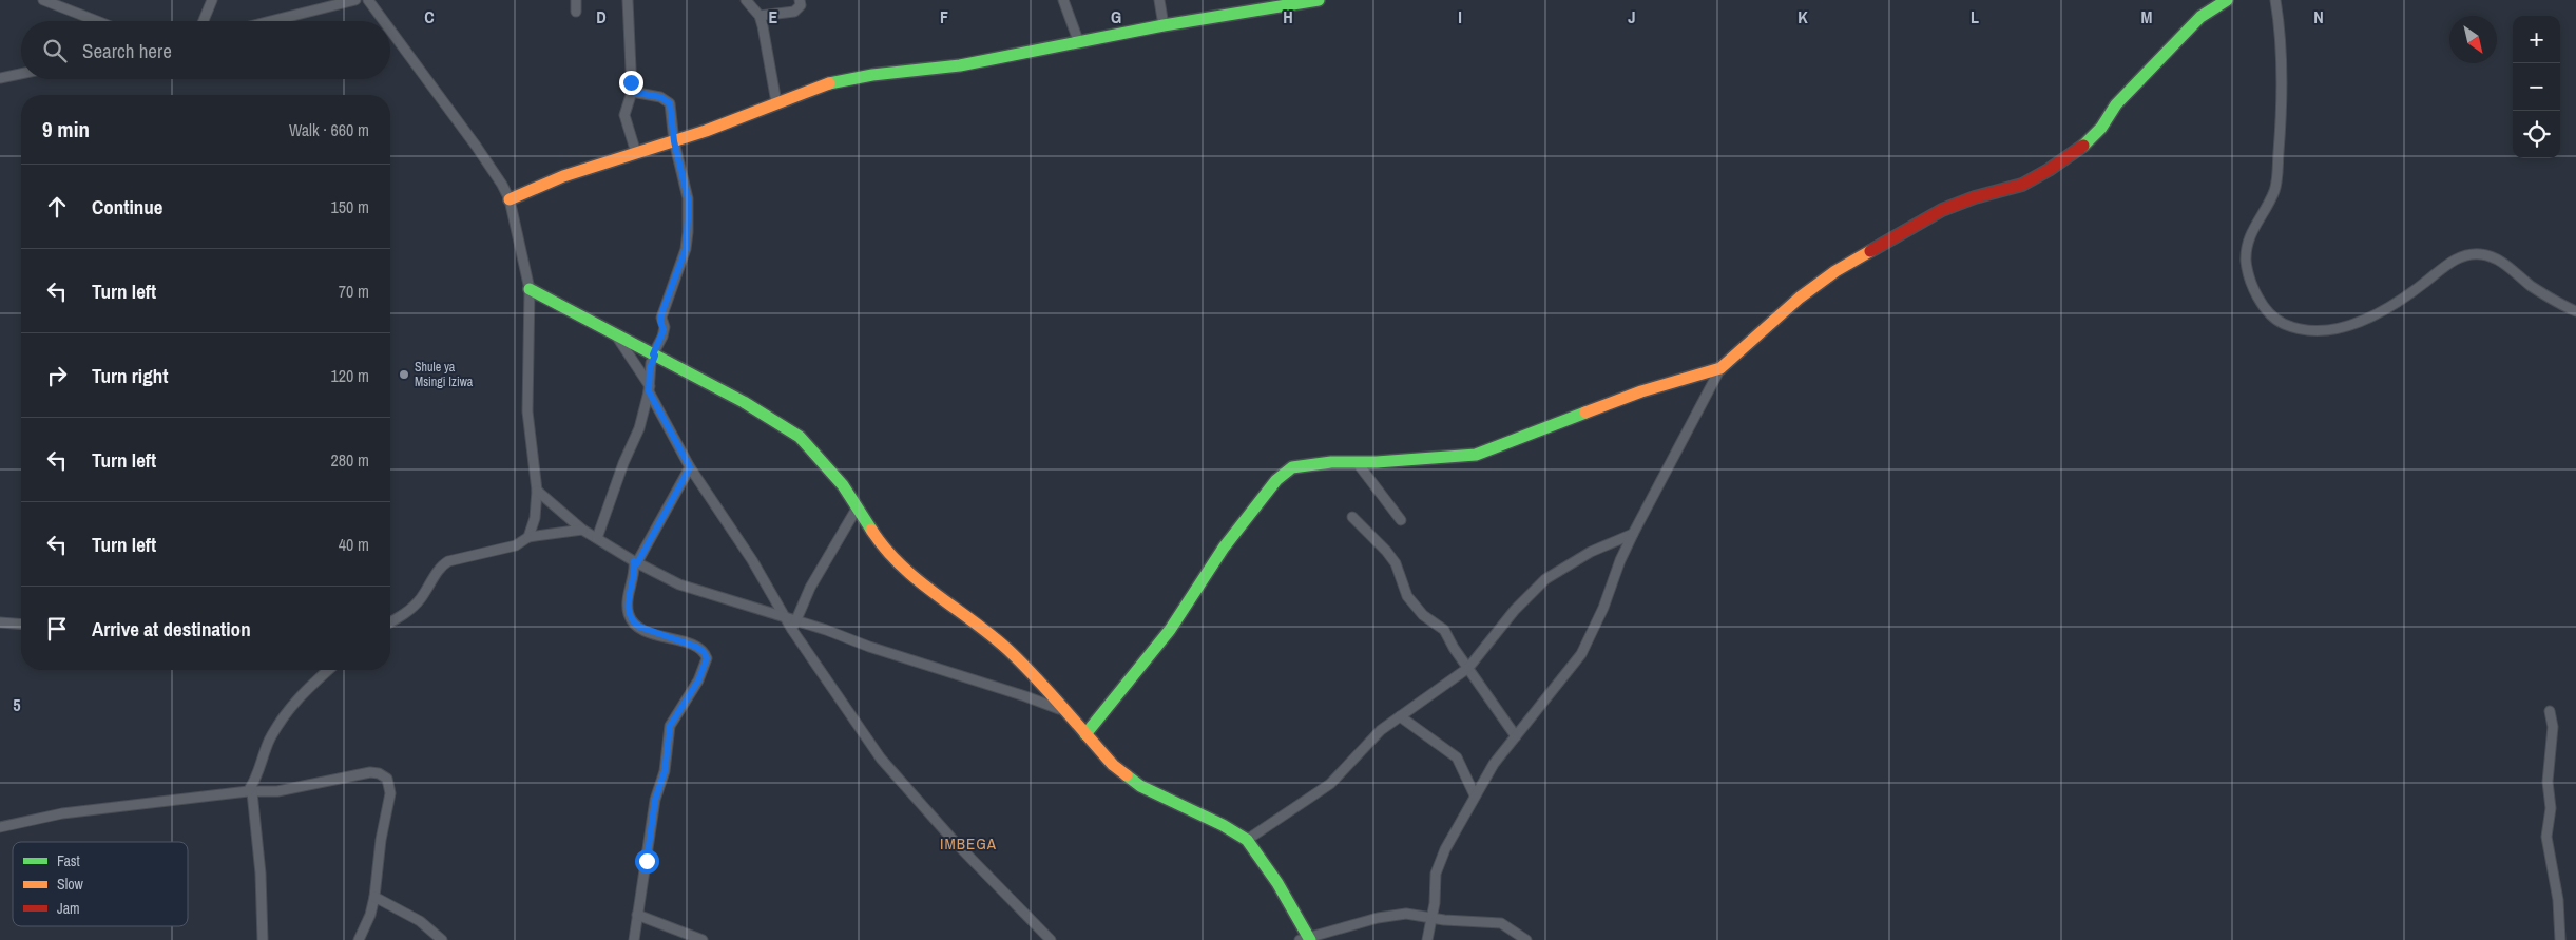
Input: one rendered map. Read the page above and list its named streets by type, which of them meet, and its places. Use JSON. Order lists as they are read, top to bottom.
{
  "districts": ["IMBEGA"],
  "places": ["Shule ya Msingi Iziwa"],
  "legend": ["Fast", "Slow", "Jam"],
  "north": "bottom right",
  "page": {
    "map_buttons": ["+", "−"],
    "search": "Search here",
    "heading": ["9 min", "Walk · 660 m"],
    "list": [
      ["Continue", "150 m"],
      ["Turn left", "70 m"],
      ["Turn right", "120 m"],
      ["Turn left", "280 m"],
      ["Turn left", "40 m"],
      "Arrive at destination"
    ]
  },
  "grid": {
    "columns": [
      "C",
      "D",
      "E",
      "F",
      "G",
      "H",
      "I",
      "J",
      "K",
      "L",
      "M",
      "N"
    ],
    "rows": ["5"]
  }
}
